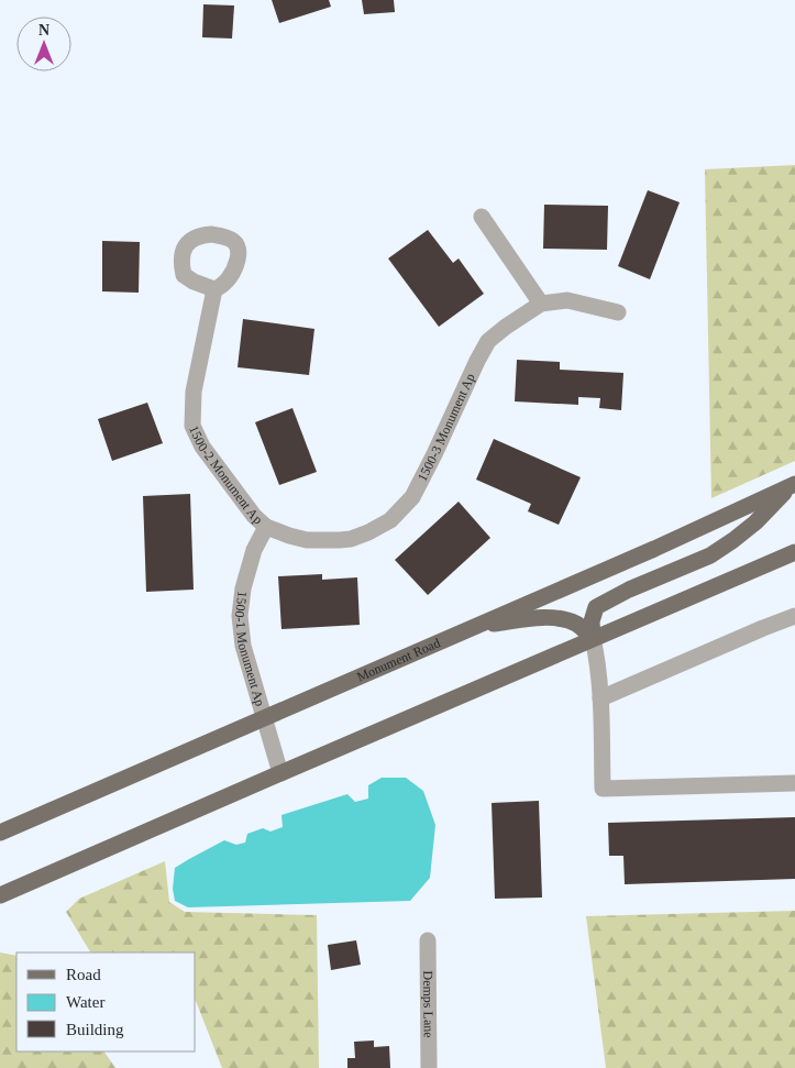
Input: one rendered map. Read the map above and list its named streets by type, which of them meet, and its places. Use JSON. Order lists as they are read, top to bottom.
{
  "streets": {
    "main road": ["Monument Road"],
    "street": [
      "1500-3 Monument Ap",
      "1500-2 Monument Ap",
      "1500-1 Monument Ap",
      "Demps Lane"
    ]
  },
  "crossings": [
    ["1500-3 Monument Ap", "1500-2 Monument Ap"],
    ["1500-3 Monument Ap", "1500-1 Monument Ap"],
    ["1500-2 Monument Ap", "1500-1 Monument Ap"],
    ["1500-1 Monument Ap", "Monument Road"]
  ],
  "legend": ["Road", "Water", "Building"],
  "north": "top"
}
